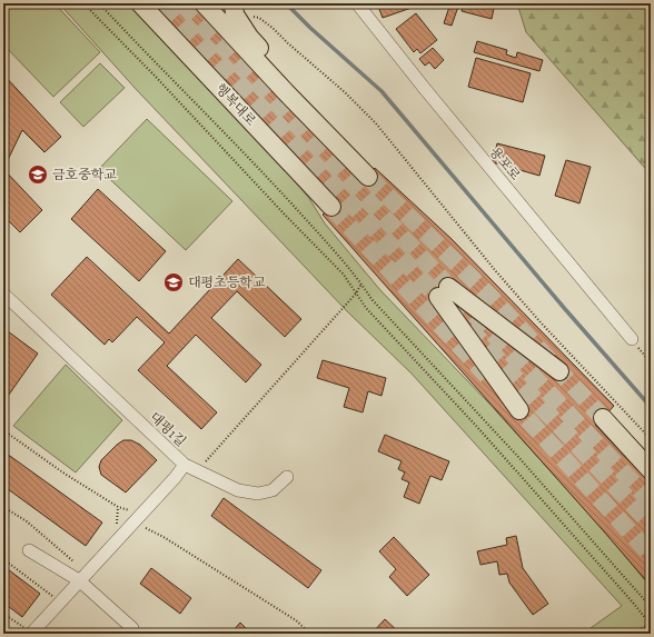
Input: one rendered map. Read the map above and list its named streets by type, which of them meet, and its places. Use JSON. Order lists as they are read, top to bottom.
{
  "streets": {
    "highway": ["행복대로"],
    "street": ["용포로", "대평1길"]
  },
  "places": {
    "school or university": ["금호중학교", "대평초등학교"]
  }
}
